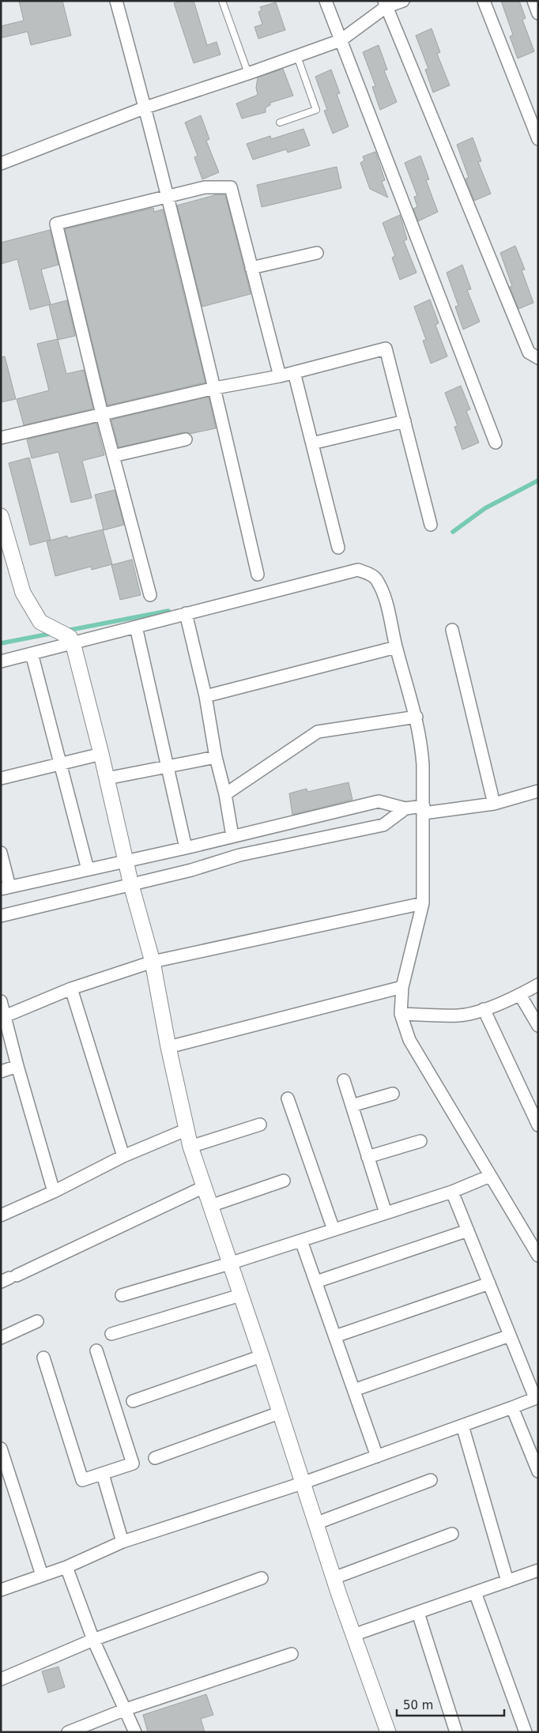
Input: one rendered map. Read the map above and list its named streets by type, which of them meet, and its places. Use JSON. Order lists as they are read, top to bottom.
{
  "scale_bar": "50 m"
}
